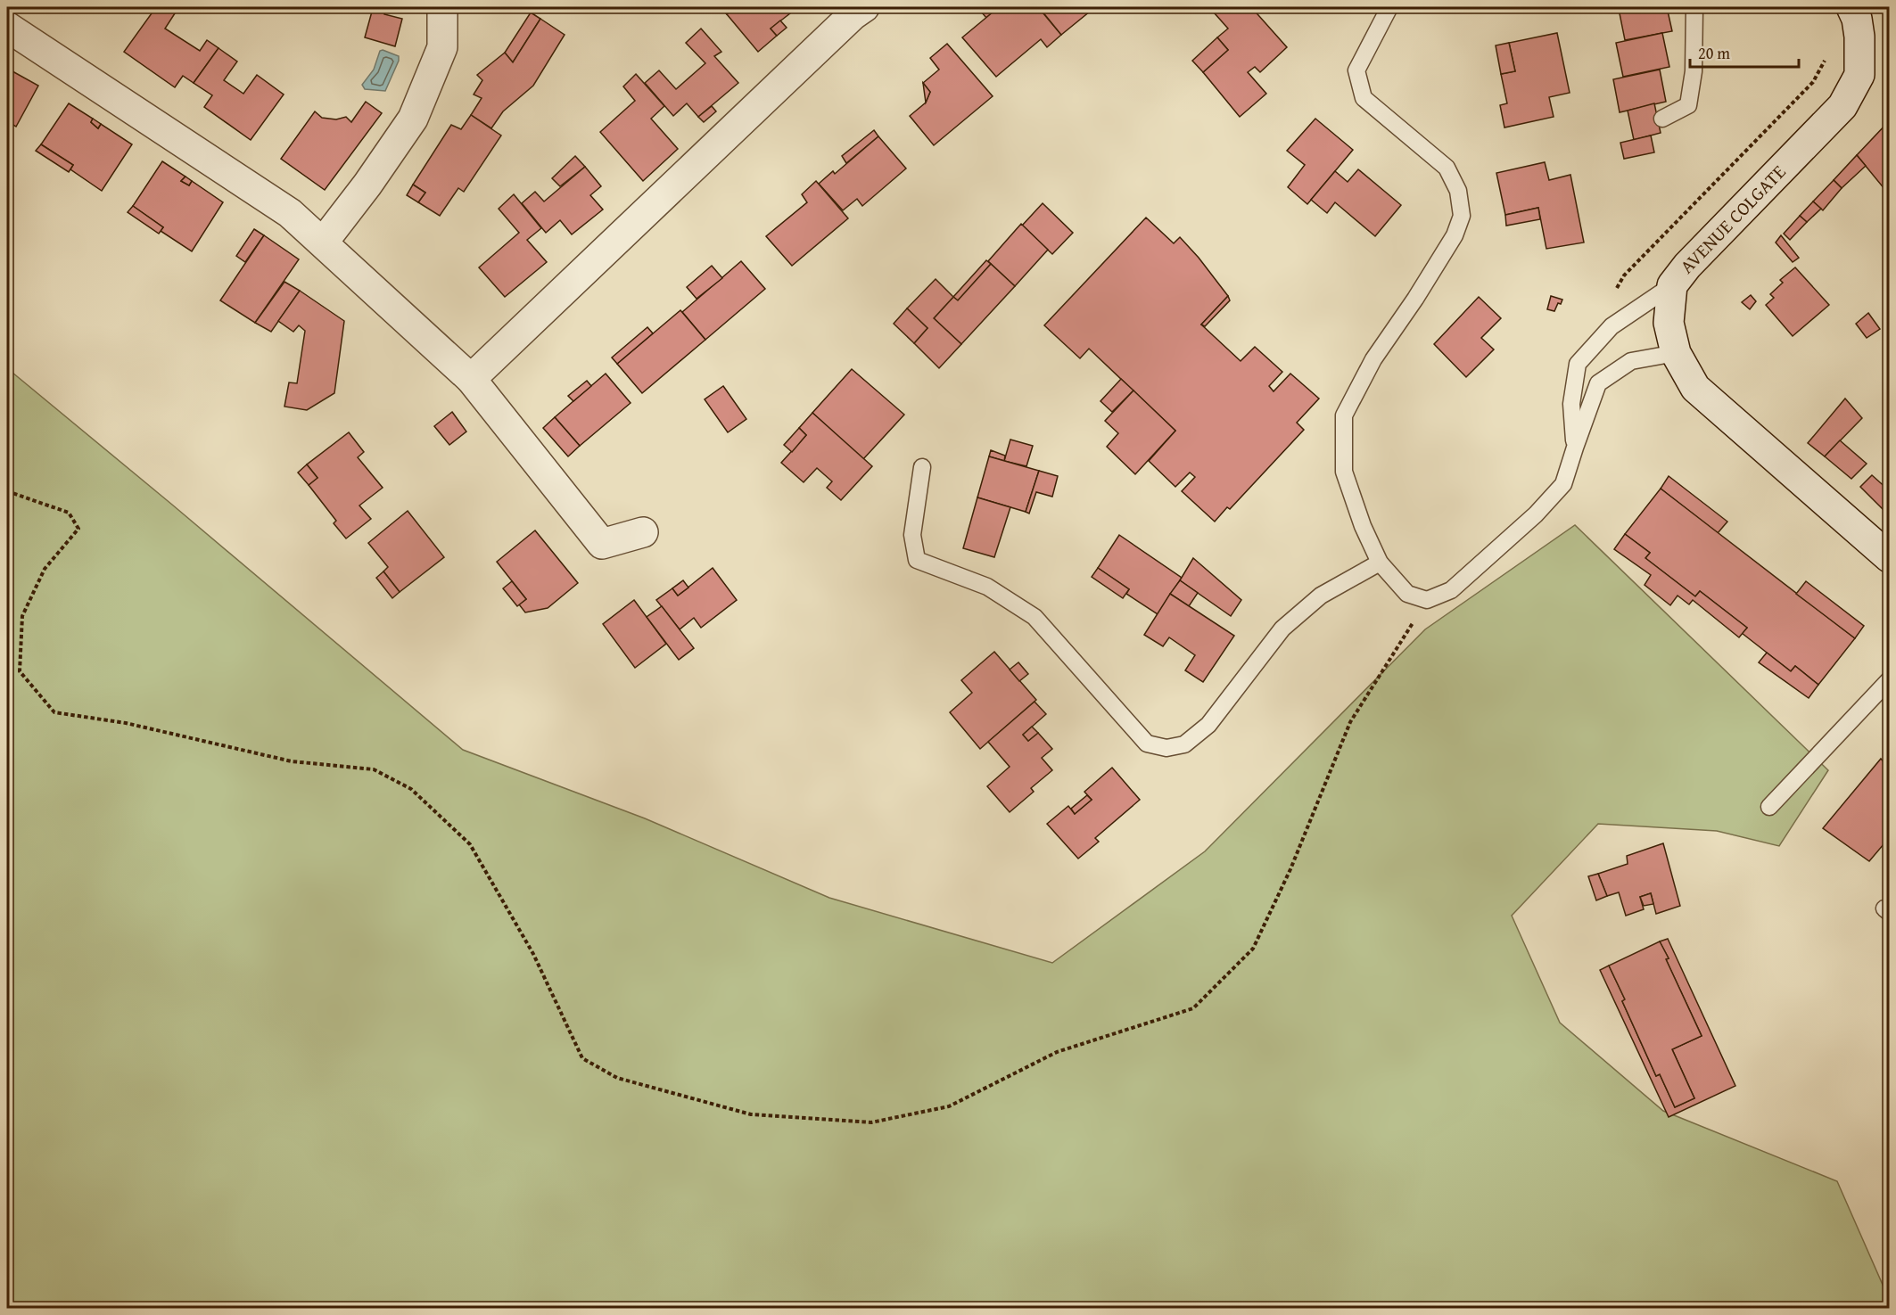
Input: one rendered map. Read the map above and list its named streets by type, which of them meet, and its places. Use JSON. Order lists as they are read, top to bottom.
{
  "streets": {
    "street": ["AVENUE COLGATE"]
  },
  "scale_bar": "20 m"
}
